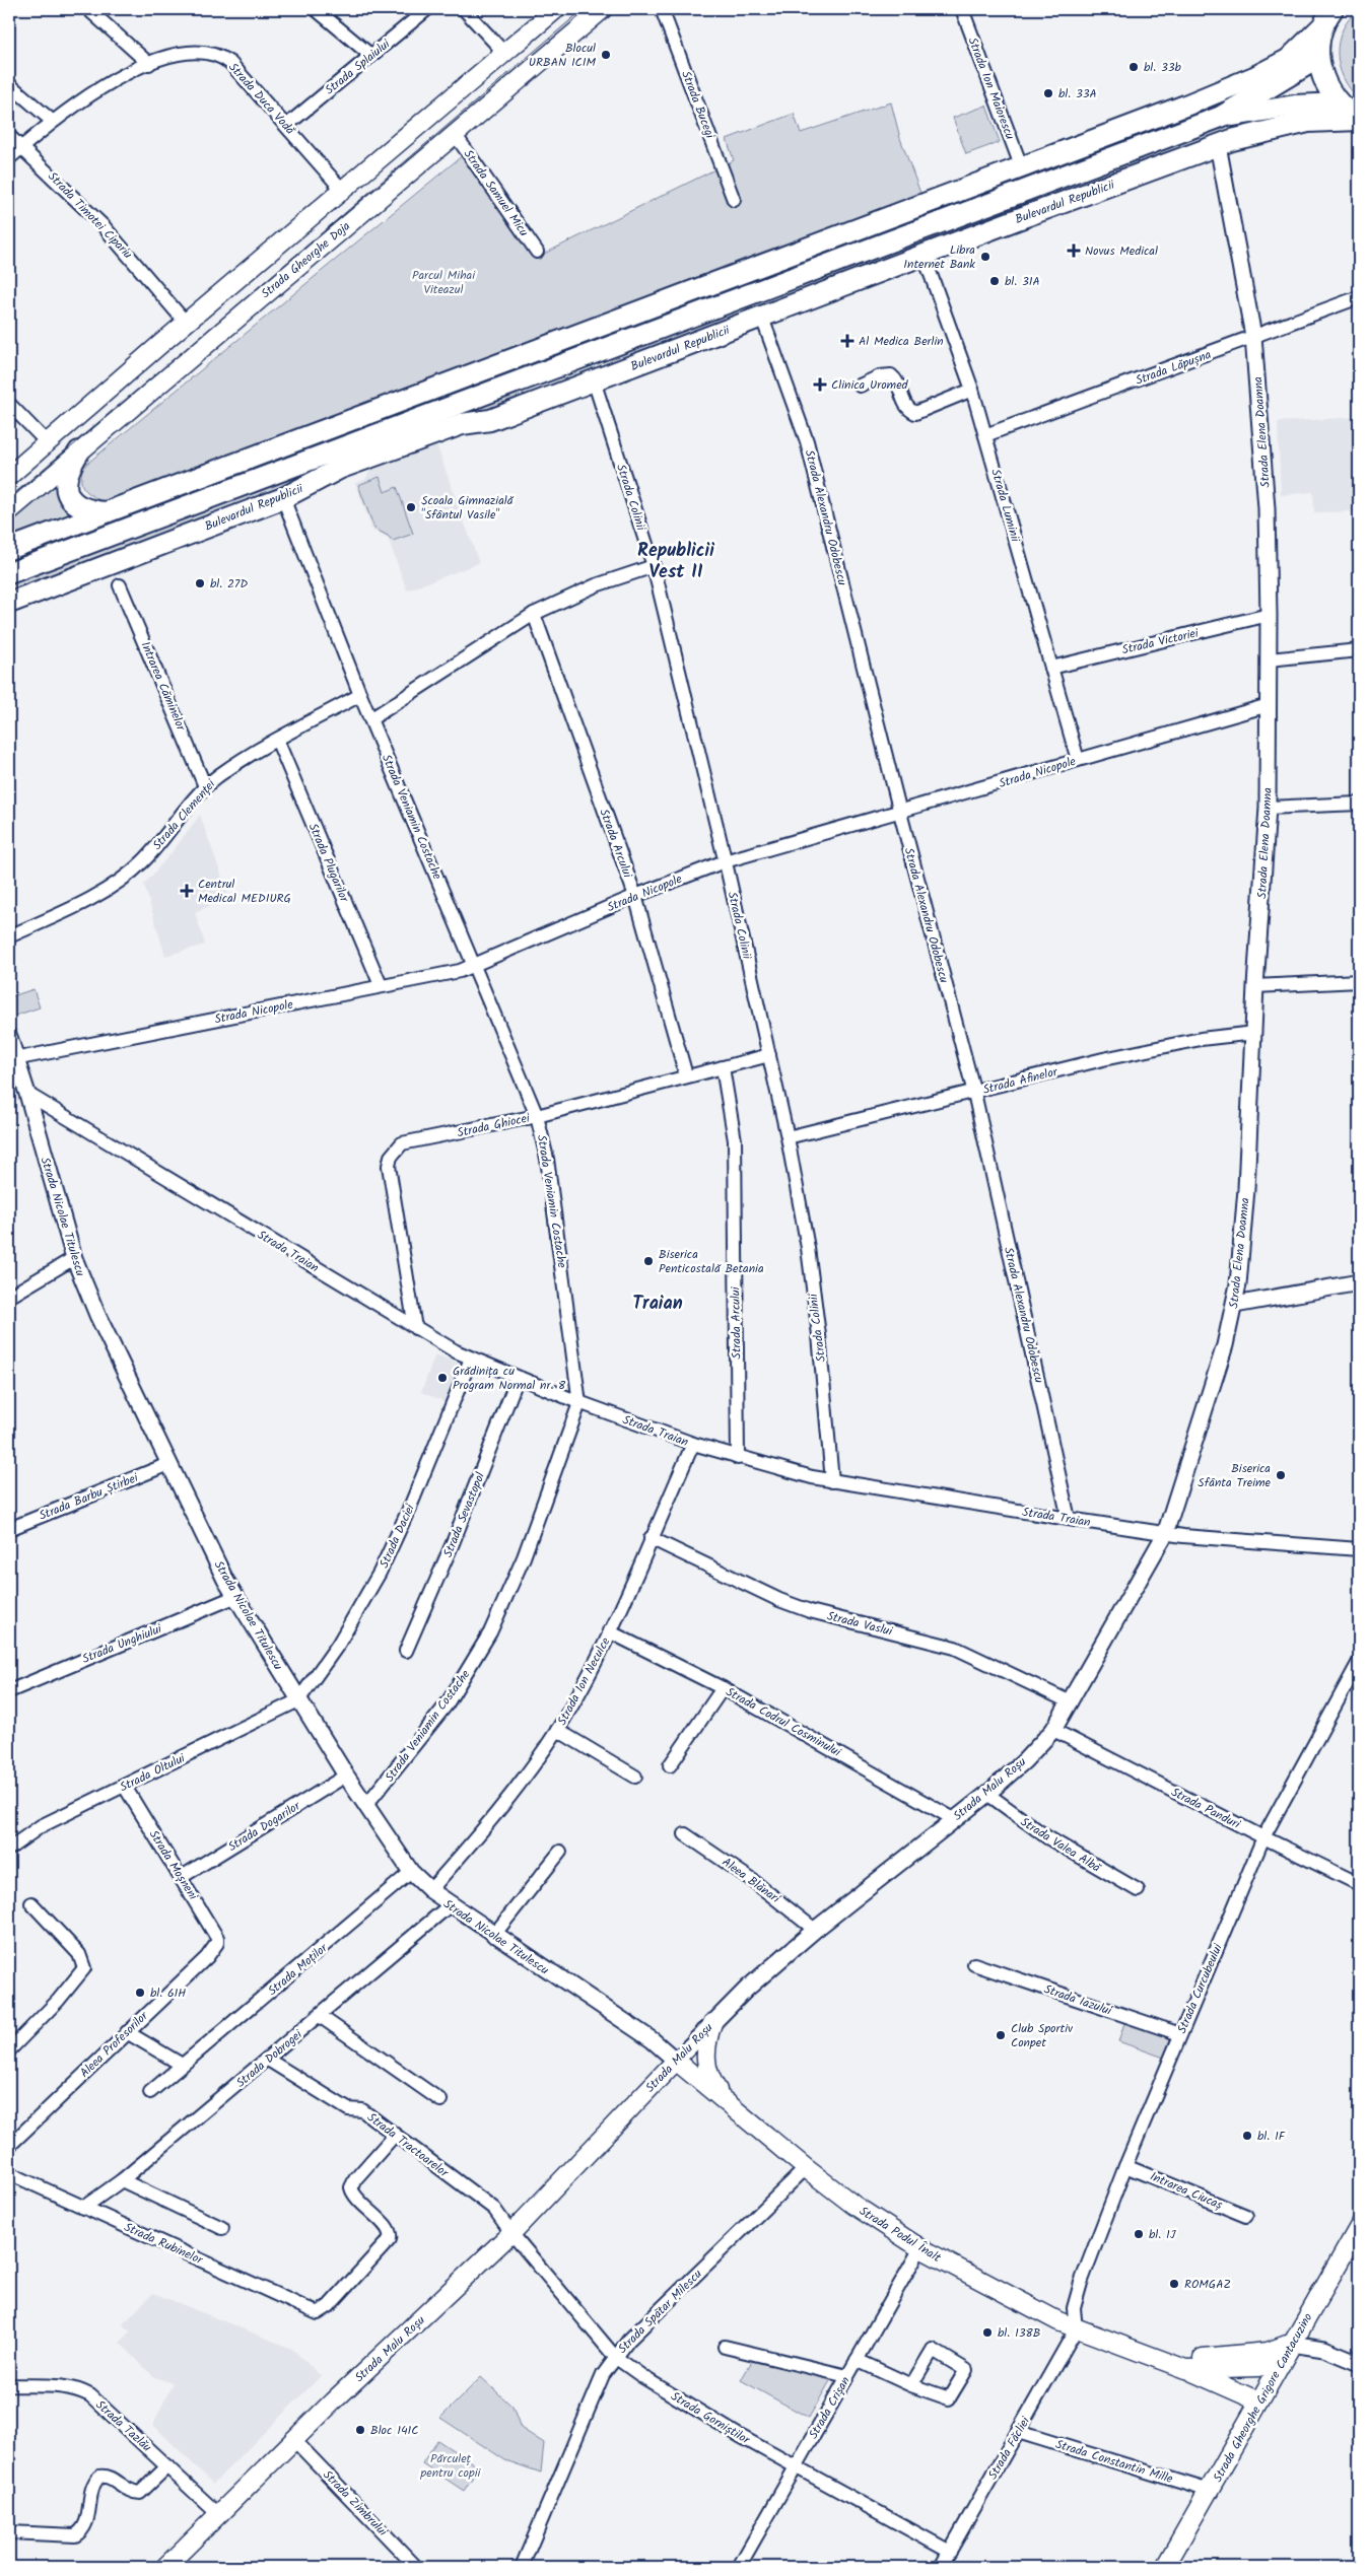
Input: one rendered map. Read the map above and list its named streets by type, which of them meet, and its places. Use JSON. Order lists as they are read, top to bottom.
{
  "streets": {
    "main road": [
      "Bulevardul Republicii",
      "Strada Gheorghe Doja",
      "Strada Malu Roșu",
      "Strada Podul Înalt",
      "Strada Gheorghe Grigore Cantacuzino"
    ],
    "street": [
      "Strada Splaiului",
      "Strada Ion Maiorescu",
      "Strada Duca Vodă",
      "Strada Bucegi",
      "Strada Samuel Micu",
      "Strada Timotei Cipariu",
      "Strada Lăpușna",
      "Strada Elena Doamna",
      "Strada Colinii",
      "Strada Luminii",
      "Strada Alexandru Odobescu",
      "Strada Victoriei",
      "Intrarea Căminelor",
      "Strada Nicopole",
      "Strada Clemenței",
      "Strada Veniamin Costache",
      "Strada Arcului",
      "Strada Plugarilor",
      "Strada Afinelor",
      "Strada Ghiocei",
      "Strada Nicolae Titulescu",
      "Strada Traian",
      "Strada Barbu Știrbei",
      "Strada Sevastopol",
      "Strada Daciei",
      "Strada Vaslui",
      "Strada Unghiului",
      "Strada Ion Neculce",
      "Strada Codrul Cosminului",
      "Strada Oltului",
      "Strada Panduri",
      "Strada Dogarilor",
      "Strada Valea Albă",
      "Strada Moșneni",
      "Aleea Blănari",
      "Strada Moților",
      "Strada Curcubeului",
      "Strada Iazului",
      "Aleea Profesorilor",
      "Strada Dobrogei",
      "Strada Tractoarelor",
      "Intrarea Ciucaș",
      "Strada Rubinelor",
      "Strada Spătar Milescu",
      "Strada Crișan",
      "Strada Gorniștilor",
      "Strada Tazlău",
      "Strada Făcliei",
      "Strada Constantin Mille",
      "Strada Zimbrului"
    ]
  },
  "crossings": [
    ["Strada Splaiului", "Strada Duca Vodă"],
    ["Strada Samuel Micu", "Strada Gheorghe Doja"],
    ["Bulevardul Republicii", "Strada Elena Doamna"],
    ["Bulevardul Republicii", "Strada Colinii"],
    ["Bulevardul Republicii", "Strada Luminii"],
    ["Bulevardul Republicii", "Strada Alexandru Odobescu"],
    ["Bulevardul Republicii", "Strada Veniamin Costache"],
    ["Strada Lăpușna", "Strada Elena Doamna"],
    ["Strada Lăpușna", "Strada Luminii"],
    ["Strada Elena Doamna", "Strada Victoriei"],
    ["Strada Elena Doamna", "Strada Nicopole"],
    ["Strada Elena Doamna", "Strada Afinelor"],
    ["Strada Elena Doamna", "Strada Traian"],
    ["Strada Elena Doamna", "Strada Malu Roșu"],
    ["Strada Colinii", "Strada Nicopole"],
    ["Strada Colinii", "Strada Afinelor"],
    ["Strada Colinii", "Strada Ghiocei"],
    ["Strada Colinii", "Strada Traian"],
    ["Strada Luminii", "Strada Victoriei"],
    ["Strada Luminii", "Strada Nicopole"],
    ["Strada Alexandru Odobescu", "Strada Nicopole"],
    ["Strada Alexandru Odobescu", "Strada Afinelor"],
    ["Strada Alexandru Odobescu", "Strada Traian"],
    ["Intrarea Căminelor", "Strada Clemenței"],
    ["Strada Nicopole", "Strada Veniamin Costache"],
    ["Strada Nicopole", "Strada Arcului"],
    ["Strada Nicopole", "Strada Plugarilor"],
    ["Strada Nicopole", "Strada Nicolae Titulescu"],
    ["Strada Clemenței", "Strada Veniamin Costache"],
    ["Strada Clemenței", "Strada Plugarilor"],
    ["Strada Veniamin Costache", "Strada Ghiocei"],
    ["Strada Veniamin Costache", "Strada Nicolae Titulescu"],
    ["Strada Veniamin Costache", "Strada Traian"],
    ["Strada Arcului", "Strada Ghiocei"],
    ["Strada Arcului", "Strada Traian"],
    ["Strada Ghiocei", "Strada Traian"],
    ["Strada Nicolae Titulescu", "Strada Traian"],
    ["Strada Nicolae Titulescu", "Strada Barbu Știrbei"],
    ["Strada Nicolae Titulescu", "Strada Daciei"],
    ["Strada Nicolae Titulescu", "Strada Unghiului"],
    ["Strada Nicolae Titulescu", "Strada Ion Neculce"],
    ["Strada Nicolae Titulescu", "Strada Oltului"],
    ["Strada Nicolae Titulescu", "Strada Malu Roșu"],
    ["Strada Nicolae Titulescu", "Strada Dogarilor"],
    ["Strada Nicolae Titulescu", "Strada Moților"],
    ["Strada Nicolae Titulescu", "Strada Dobrogei"],
    ["Strada Nicolae Titulescu", "Strada Podul Înalt"],
    ["Strada Traian", "Strada Sevastopol"],
    ["Strada Traian", "Strada Daciei"],
    ["Strada Traian", "Strada Ion Neculce"],
    ["Strada Traian", "Strada Malu Roșu"],
    ["Strada Daciei", "Strada Oltului"],
    ["Strada Vaslui", "Strada Ion Neculce"],
    ["Strada Vaslui", "Strada Malu Roșu"],
    ["Strada Ion Neculce", "Strada Codrul Cosminului"],
    ["Strada Codrul Cosminului", "Strada Malu Roșu"],
    ["Strada Oltului", "Strada Moșneni"],
    ["Strada Malu Roșu", "Strada Panduri"],
    ["Strada Malu Roșu", "Strada Valea Albă"],
    ["Strada Malu Roșu", "Aleea Blănari"],
    ["Strada Malu Roșu", "Strada Tractoarelor"],
    ["Strada Malu Roșu", "Strada Podul Înalt"],
    ["Strada Malu Roșu", "Strada Gorniștilor"],
    ["Strada Malu Roșu", "Strada Tazlău"],
    ["Strada Malu Roșu", "Strada Zimbrului"],
    ["Strada Panduri", "Strada Curcubeului"],
    ["Strada Dogarilor", "Strada Moșneni"],
    ["Strada Moșneni", "Aleea Profesorilor"],
    ["Strada Curcubeului", "Strada Iazului"],
    ["Strada Curcubeului", "Intrarea Ciucaș"],
    ["Strada Curcubeului", "Strada Podul Înalt"],
    ["Strada Curcubeului", "Strada Făcliei"],
    ["Strada Dobrogei", "Strada Tractoarelor"],
    ["Strada Dobrogei", "Strada Rubinelor"],
    ["Strada Tractoarelor", "Strada Rubinelor"],
    ["Strada Tractoarelor", "Strada Gorniștilor"],
    ["Strada Podul Înalt", "Strada Spătar Milescu"],
    ["Strada Podul Înalt", "Strada Gheorghe Grigore Cantacuzino"],
    ["Strada Podul Înalt", "Strada Crișan"],
    ["Strada Podul Înalt", "Strada Făcliei"],
    ["Strada Spătar Milescu", "Strada Gorniștilor"],
    ["Strada Gheorghe Grigore Cantacuzino", "Strada Constantin Mille"],
    ["Strada Crișan", "Strada Gorniștilor"],
    ["Strada Gorniștilor", "Strada Făcliei"],
    ["Strada Făcliei", "Strada Constantin Mille"]
  ],
  "districts": ["Republicii Vest II", "Traian"],
  "parks": ["Parcul Mihai Viteazul", "Părculeț pentru copii"],
  "places": {
    "other": [
      "Blocul URBAN ICIM",
      "bl. 33b",
      "bl. 33A",
      "Libra Internet Bank",
      "bl. 31A",
      "Școala Gimnazială \"Sfântul Vasile\"",
      "bl. 27D",
      "Biserica Penticostală Betania",
      "Grădinița cu Program Normal nr. 8",
      "Biserica Sfânta Treime",
      "bl. 61H",
      "Club Sportiv Conpet",
      "bl. 1F",
      "bl. 1J",
      "ROMGAZ",
      "bl. 138B",
      "Bloc 141C"
    ],
    "health": [
      "Novus Medical",
      "Al Medica Berlin",
      "Clinica Uromed",
      "Centrul Medical MEDIURG"
    ]
  }
}
